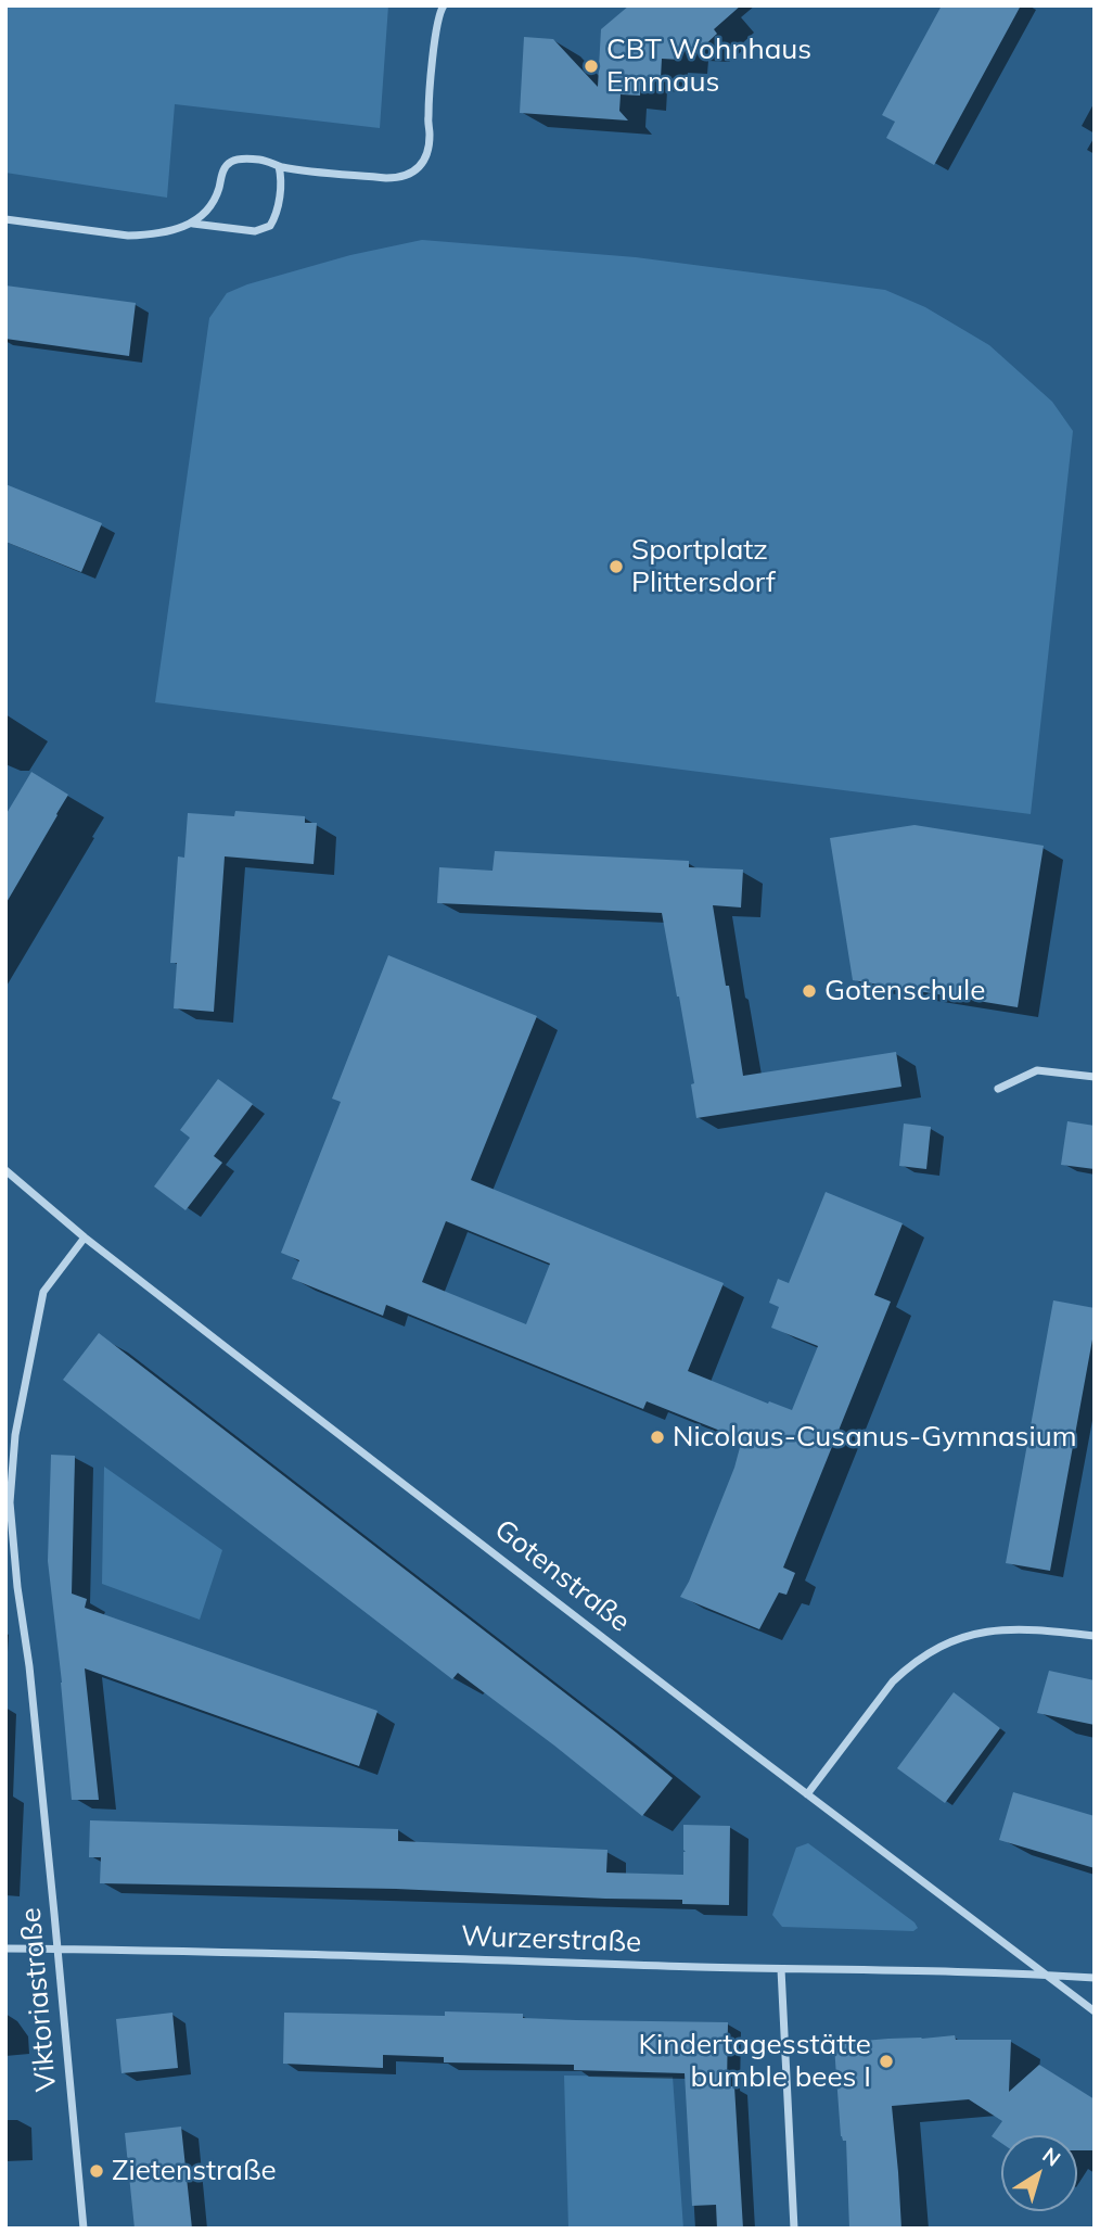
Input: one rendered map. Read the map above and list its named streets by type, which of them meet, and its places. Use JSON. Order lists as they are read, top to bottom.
{
  "streets": {
    "street": ["Gotenstraße", "Wurzerstraße", "Viktoriastraße"]
  },
  "crossings": [
    ["Gotenstraße", "Wurzerstraße"],
    ["Gotenstraße", "Viktoriastraße"],
    ["Wurzerstraße", "Viktoriastraße"]
  ],
  "places": [
    "CBT Wohnhaus Emmaus",
    "Sportplatz Plittersdorf",
    "Gotenschule",
    "Nicolaus-Cusanus-Gymnasium",
    "Kindertagesstätte bumble bees I",
    "Zietenstraße"
  ],
  "north": "top right"
}
